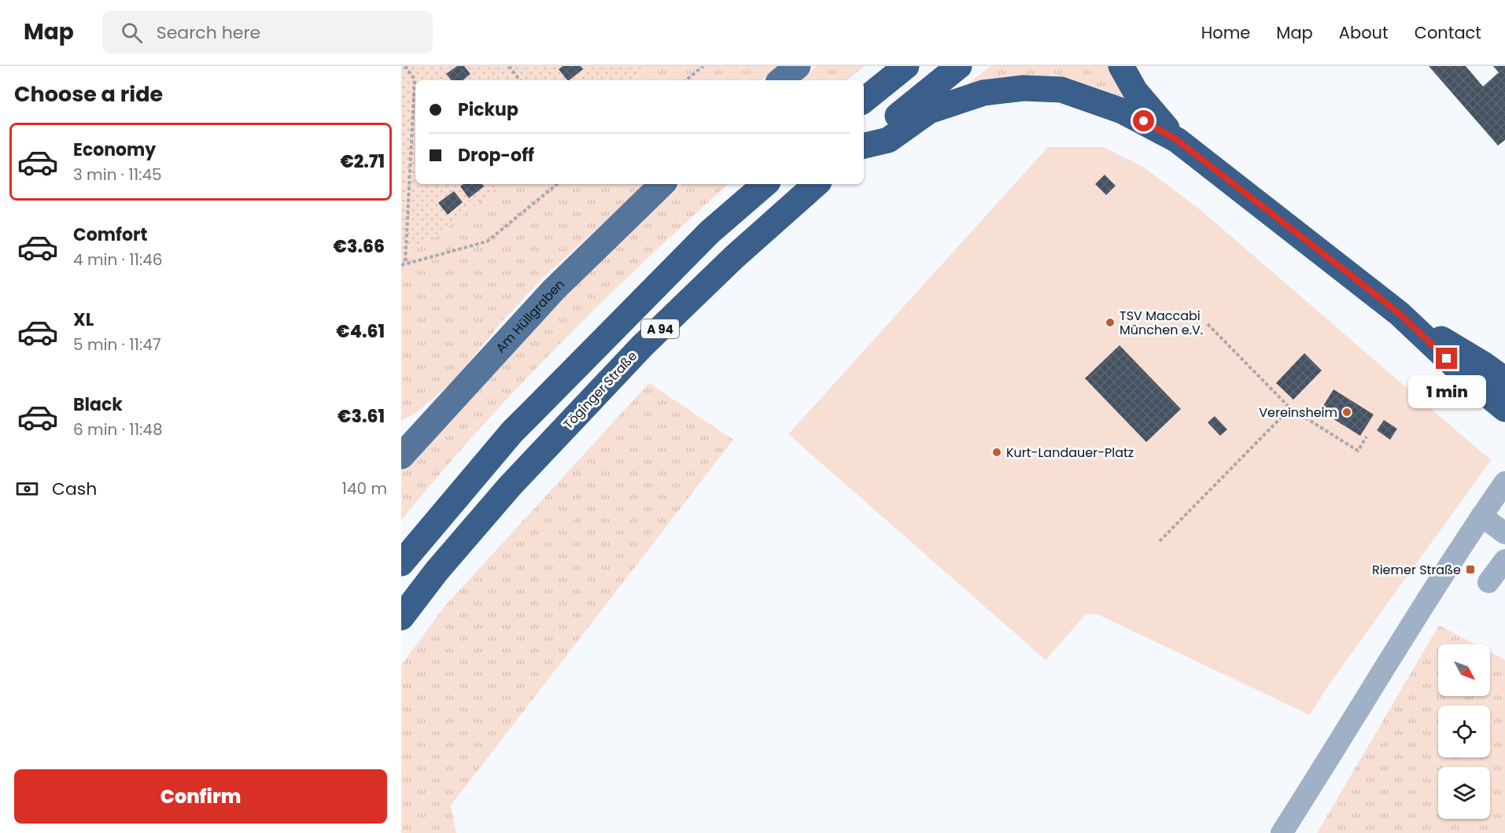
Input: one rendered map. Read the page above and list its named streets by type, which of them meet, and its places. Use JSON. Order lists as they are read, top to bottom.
{
  "streets": {
    "highway": ["A 94", "Töginger Straße"],
    "main road": ["Am Hüllgraben"]
  },
  "places": {
    "other": ["TSV Maccabi München e.V.", "Vereinsheim", "Kurt-Landauer-Platz"],
    "transit": ["Riemer Straße"]
  },
  "north": "bottom right",
  "page": {
    "header": "Map",
    "search": "Search here",
    "nav": [
      "Home",
      "Map",
      "About",
      "Contact"
    ],
    "heading": "Choose a ride",
    "banner": ["Pickup", "Drop-off"],
    "list": [
      {
        "name": "Economy",
        "note": "3 min · 11:45",
        "value": "€2.71"
      },
      {
        "name": "Comfort",
        "note": "4 min · 11:46",
        "value": "€3.66"
      },
      {
        "name": "XL",
        "note": "5 min · 11:47",
        "value": "€4.61"
      },
      {
        "name": "Black",
        "note": "6 min · 11:48",
        "value": "€3.61"
      }
    ],
    "bubble": "1 min",
    "pay": ["Cash", "140 m"],
    "buttons": "Confirm"
  }
}
